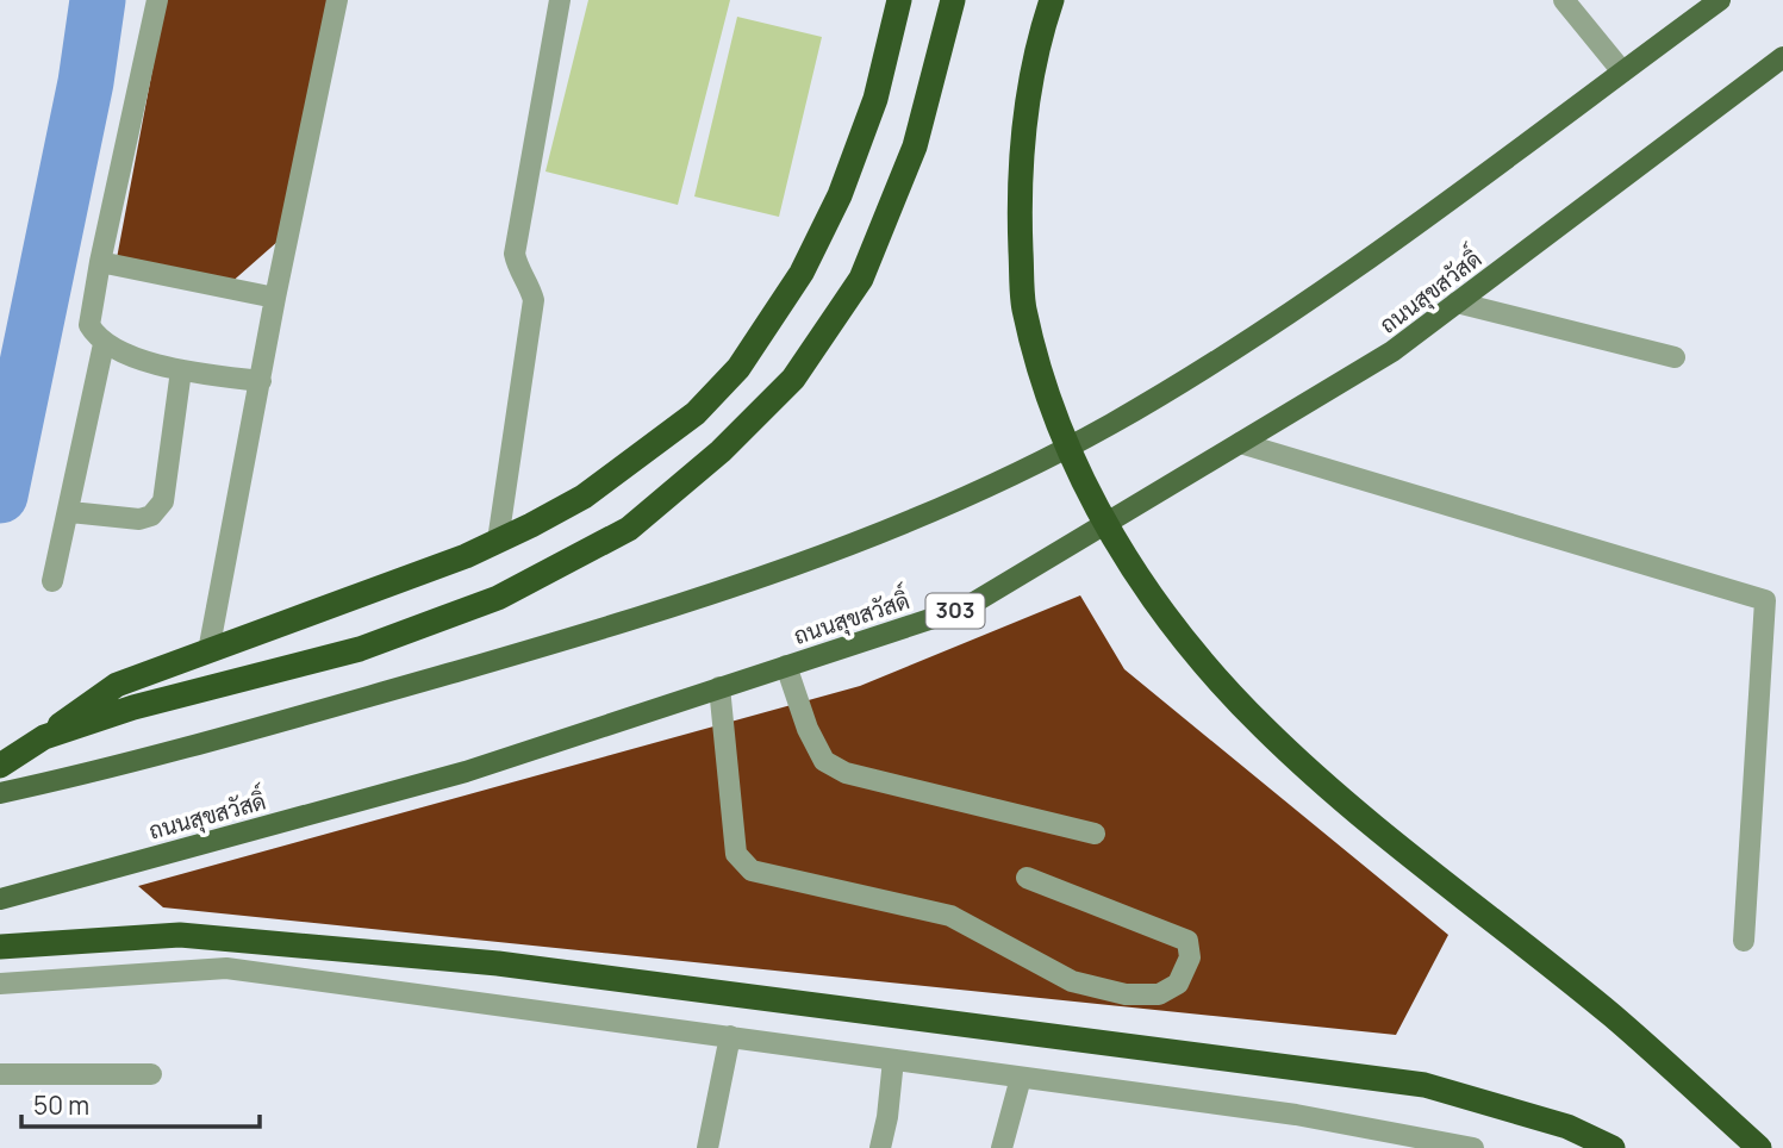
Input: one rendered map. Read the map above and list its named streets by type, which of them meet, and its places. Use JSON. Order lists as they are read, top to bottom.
{
  "streets": {
    "main road": ["ถนนสุขสวัสดิ์", "303"]
  },
  "scale_bar": "50 m"
}
